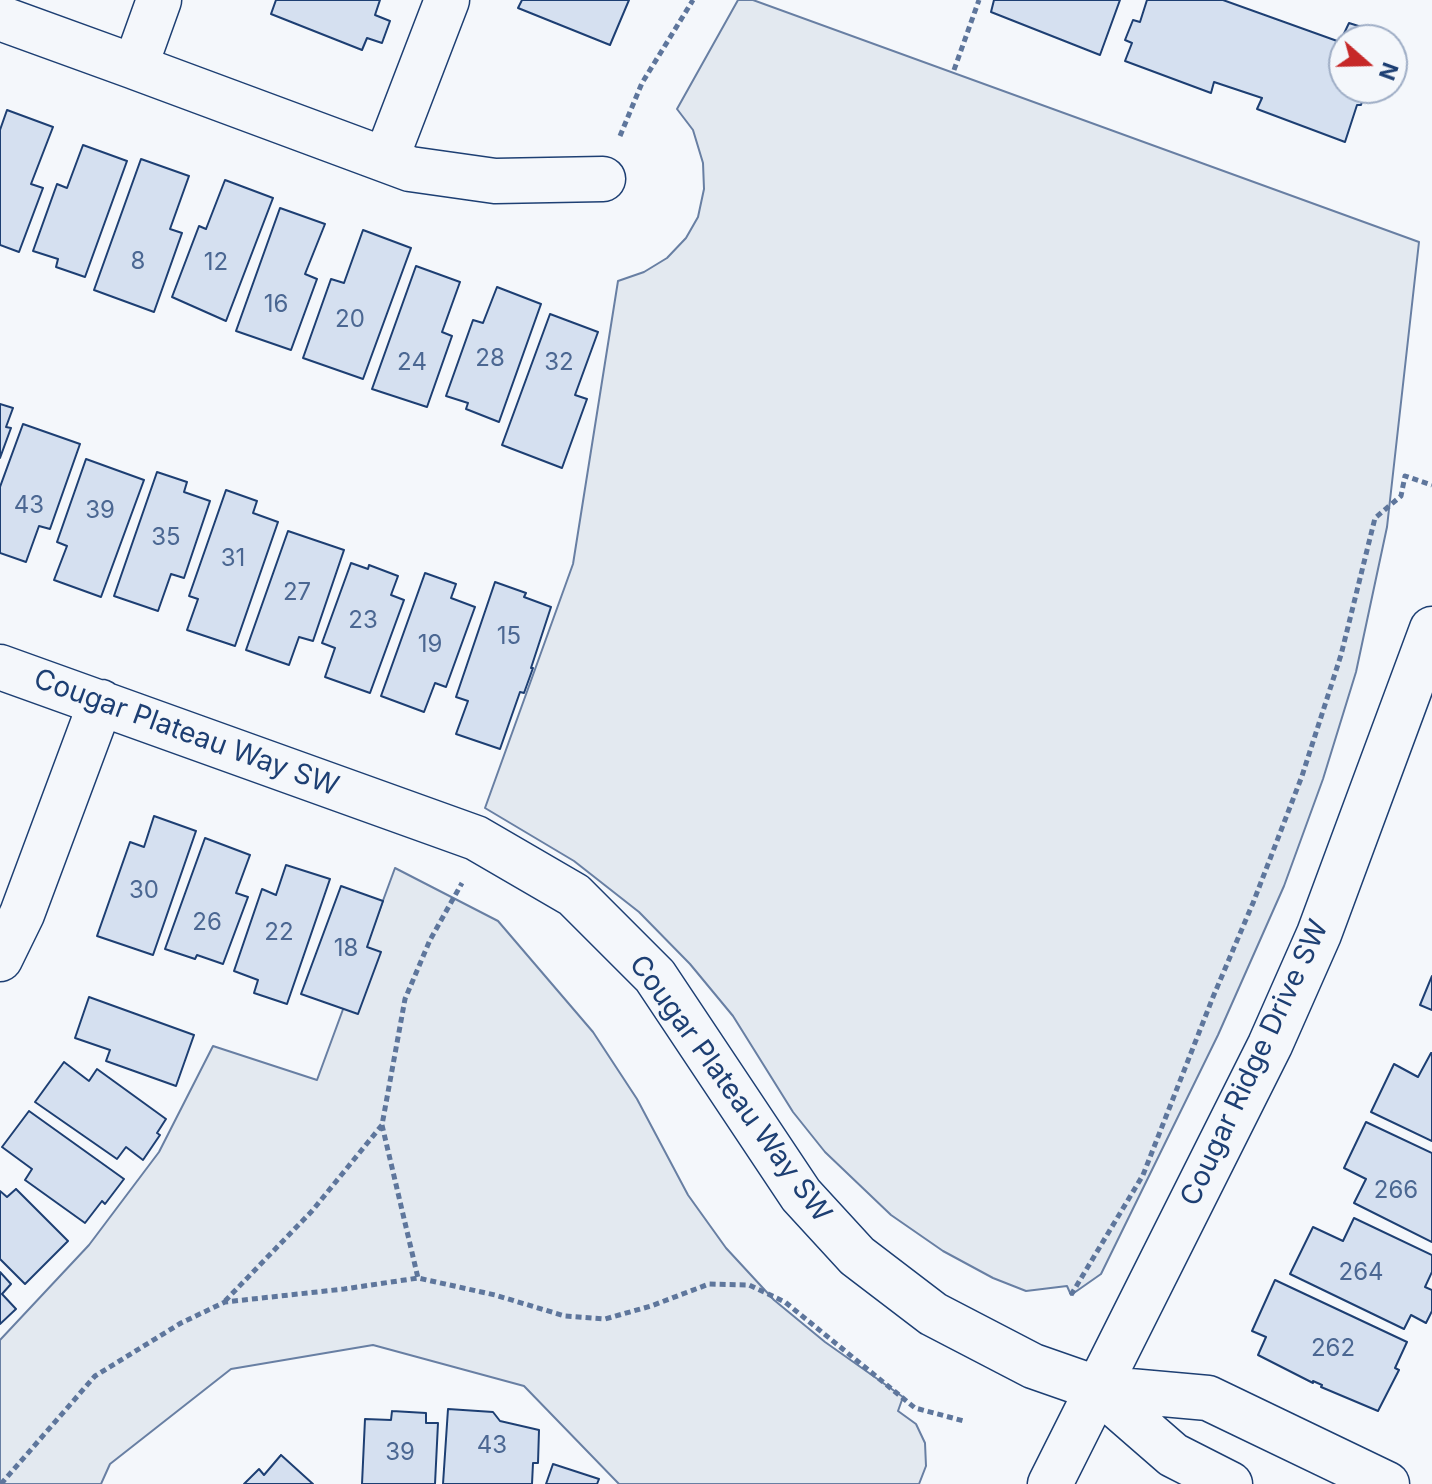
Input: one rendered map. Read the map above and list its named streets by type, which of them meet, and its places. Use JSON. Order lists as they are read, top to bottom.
{
  "streets": {
    "street": ["Cougar Plateau Way SW", "Cougar Ridge Drive SW"]
  },
  "crossings": [
    ["Cougar Plateau Way SW", "Cougar Ridge Drive SW"]
  ],
  "house_numbers": [
    "8",
    "12",
    "16",
    "20",
    "28",
    "24",
    "32",
    "43",
    "39",
    "35",
    "31",
    "27",
    "23",
    "15",
    "19",
    "30",
    "26",
    "22",
    "18",
    "266",
    "264",
    "262",
    "43",
    "39"
  ],
  "north": "right"
}
